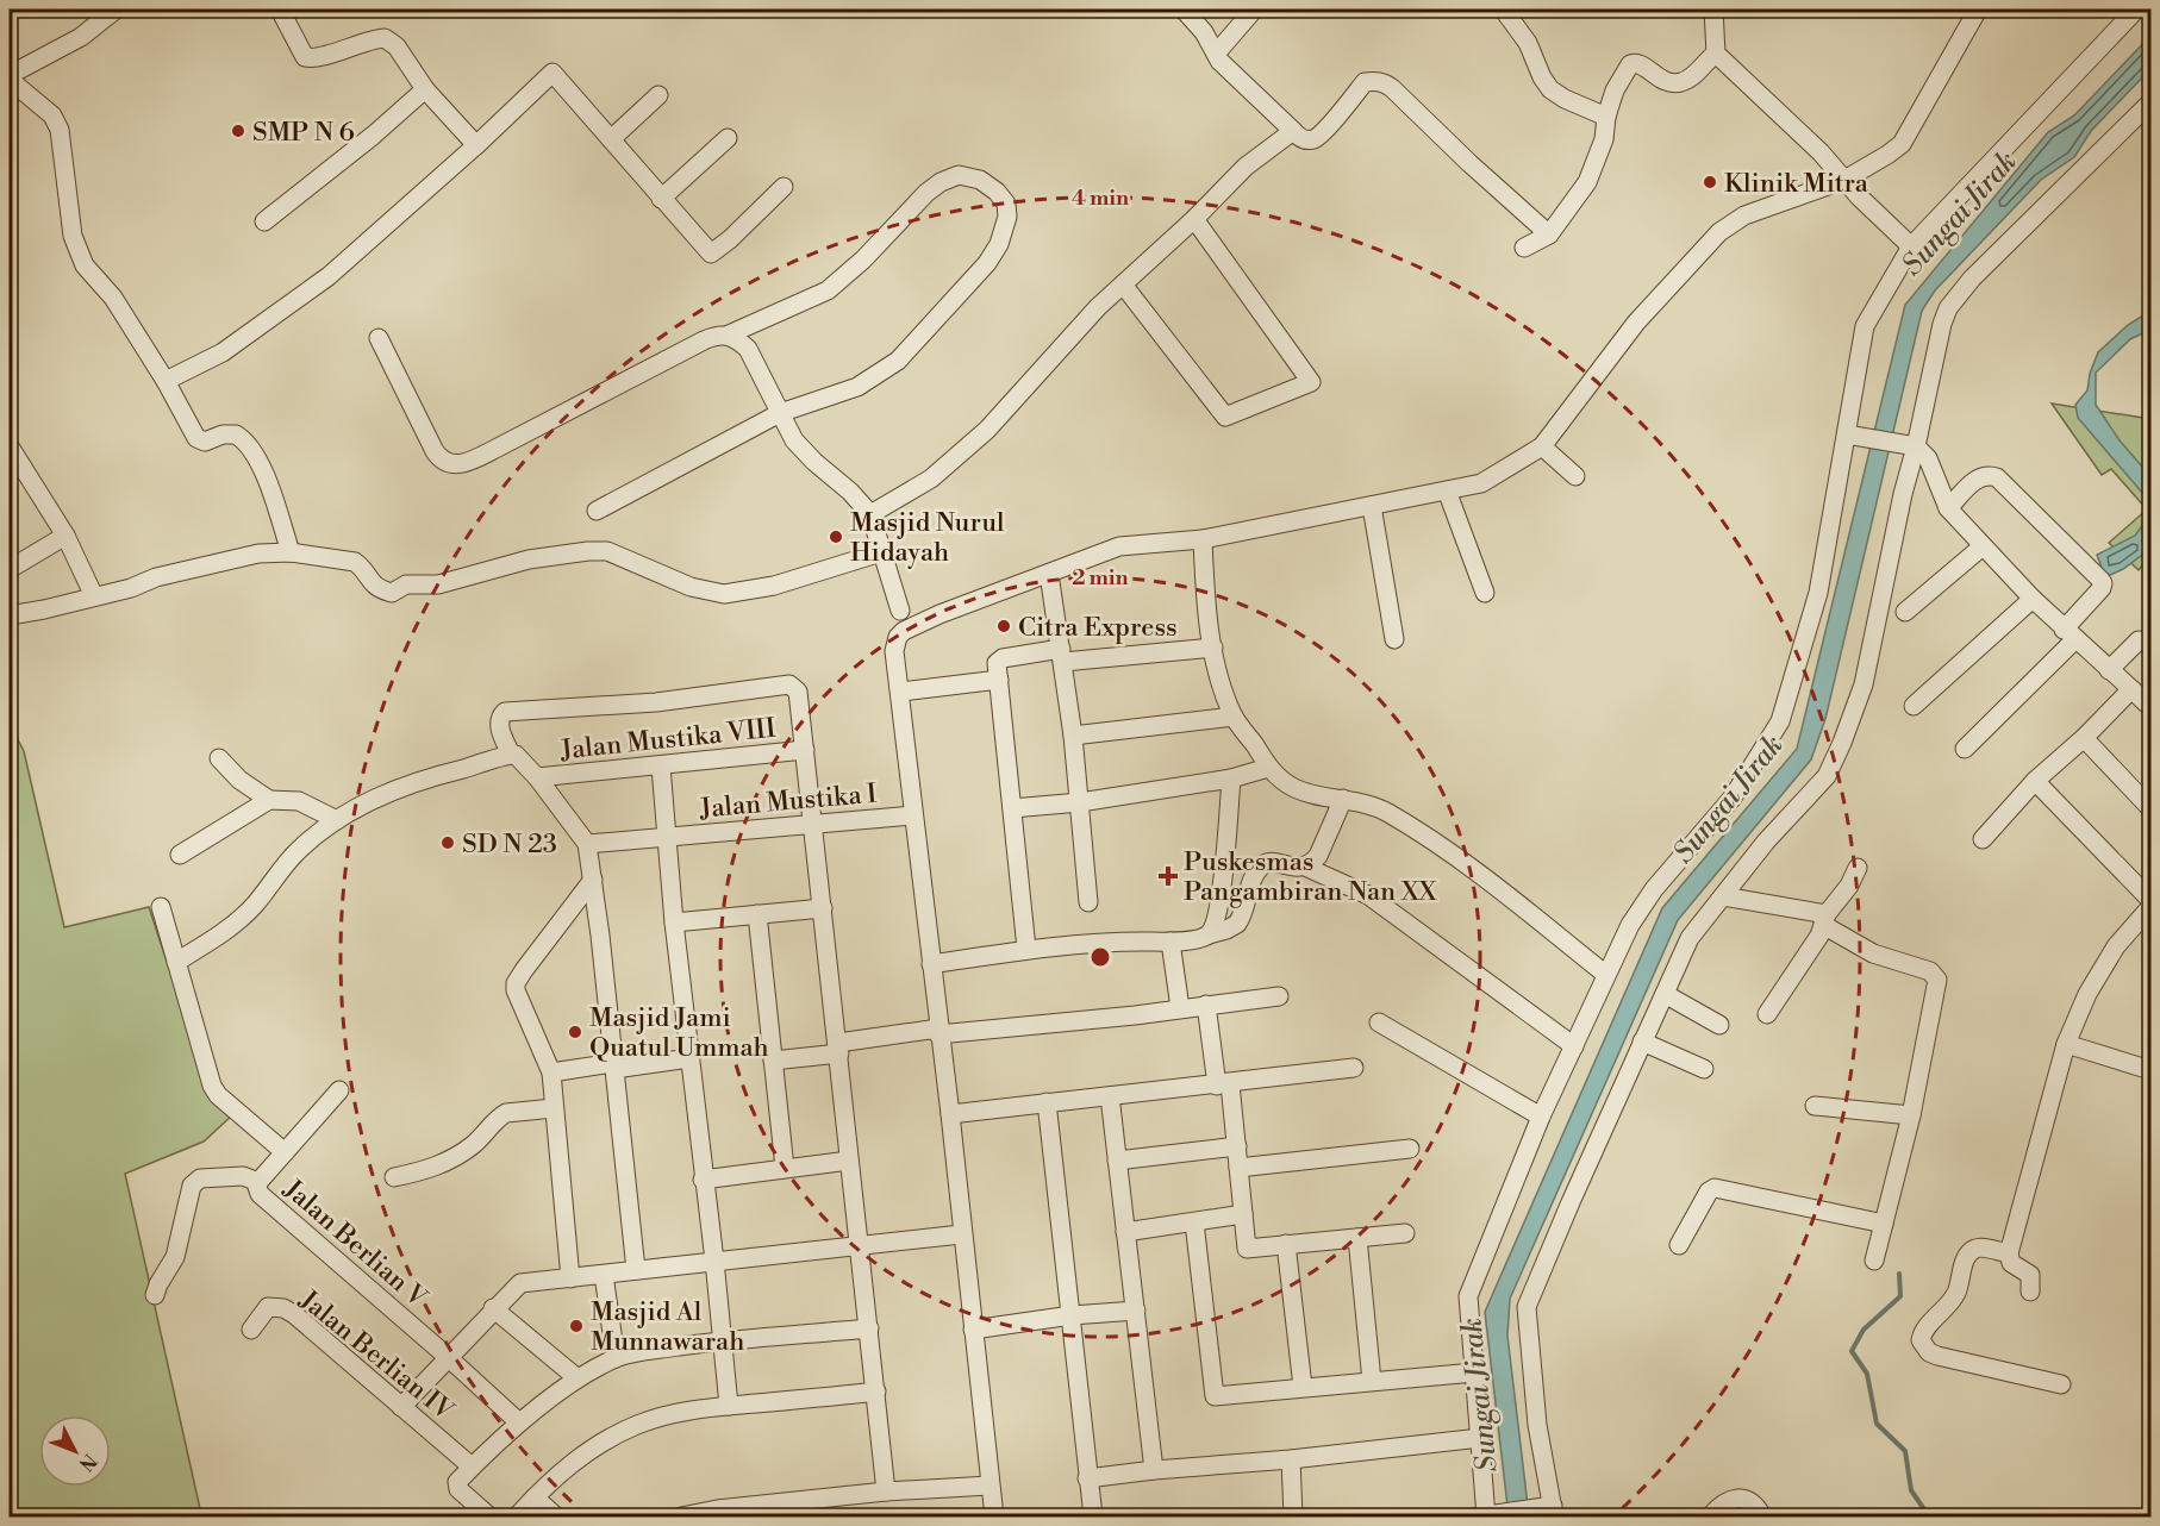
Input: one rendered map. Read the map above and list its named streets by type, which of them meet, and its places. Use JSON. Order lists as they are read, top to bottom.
{
  "streets": {
    "street": [
      "Jalan Mustika VIII",
      "Jalan Mustika I",
      "Jalan Berlian V",
      "Jalan Berlian IV"
    ]
  },
  "water": ["Sungai Jirak"],
  "places": {
    "other": [
      "SMP N 6",
      "Klinik Mitra",
      "Masjid Nurul Hidayah",
      "Citra Express",
      "SD N 23",
      "Masjid Jami Quatul Ummah",
      "Masjid Al Munnawarah"
    ],
    "health": ["Puskesmas Pangambiran Nan XX"]
  },
  "north": "bottom right",
  "rings": ["4 min", "2 min"]
}
